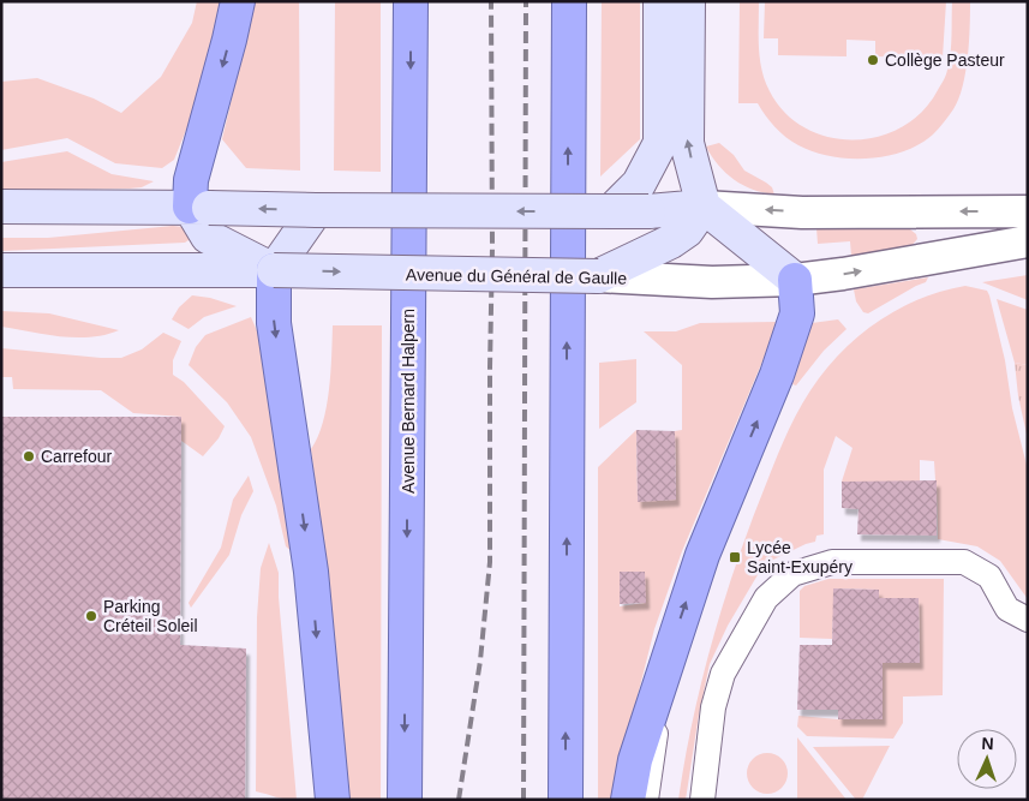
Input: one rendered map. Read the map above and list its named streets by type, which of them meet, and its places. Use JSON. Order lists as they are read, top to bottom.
{
  "streets": {
    "highway": ["Avenue Bernard Halpern"],
    "main road": ["Avenue du Général de Gaulle"]
  },
  "places": {
    "other": ["Collège Pasteur", "Carrefour", "Parking Créteil Soleil"],
    "transit": ["Lycée Saint-Exupéry"]
  },
  "north": "top"
}
